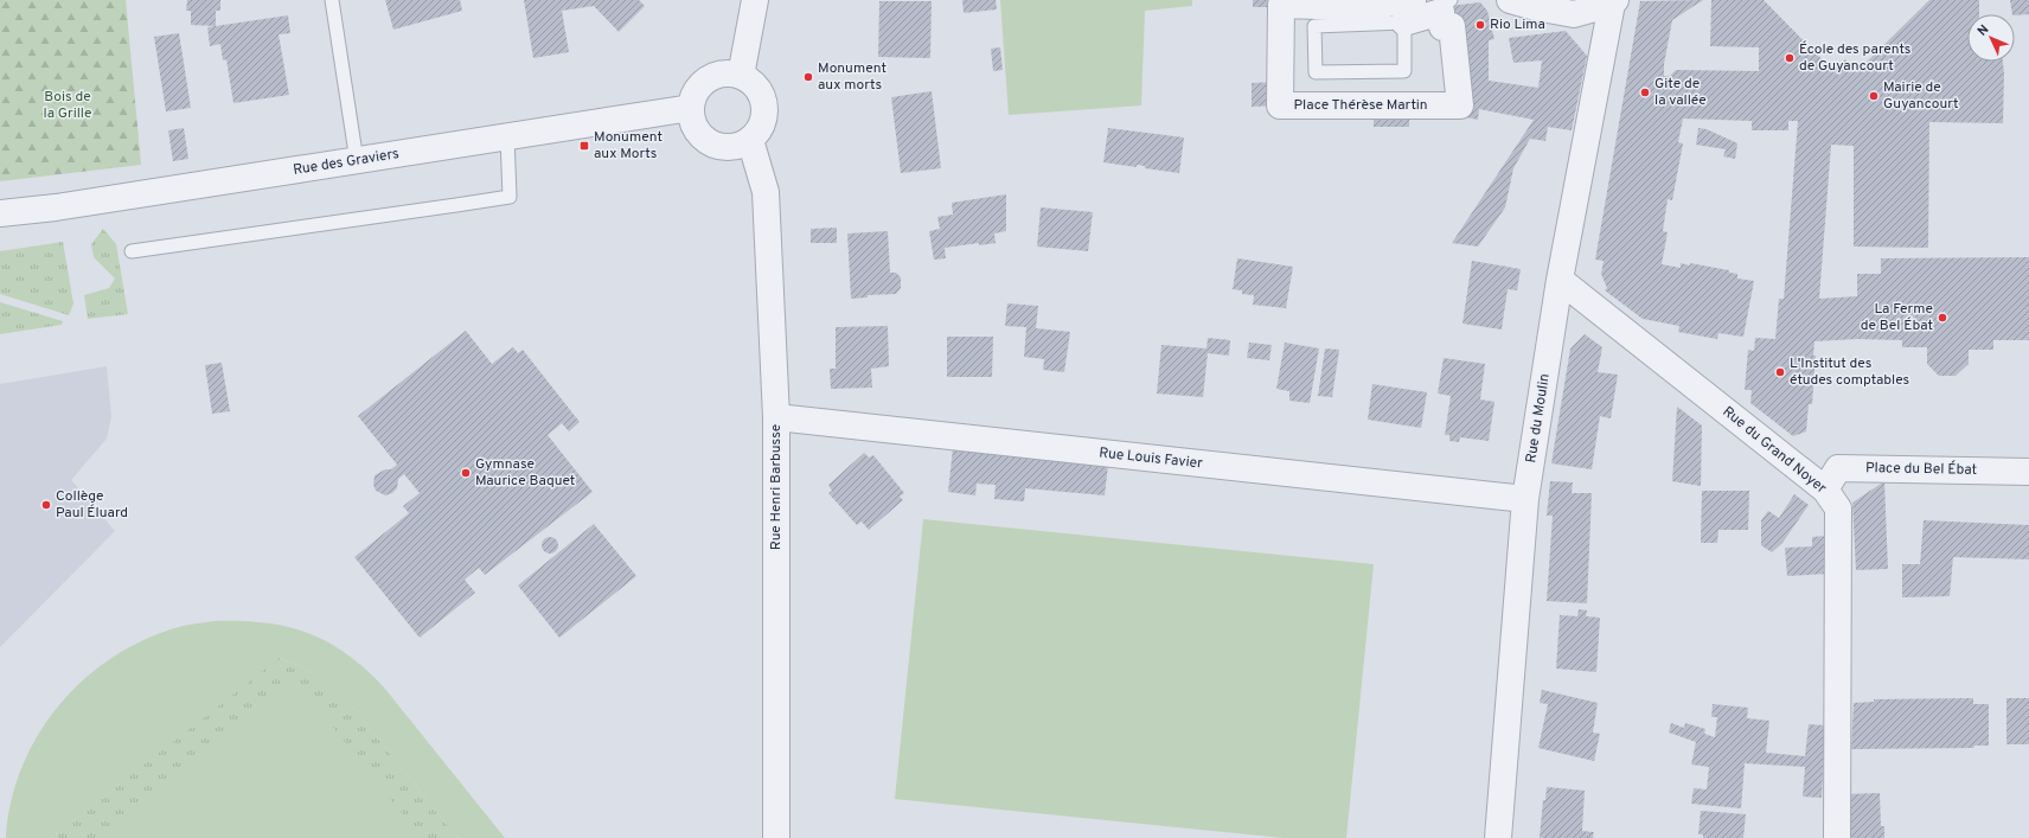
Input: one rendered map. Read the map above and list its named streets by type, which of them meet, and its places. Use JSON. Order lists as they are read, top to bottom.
{
  "streets": {
    "street": [
      "Place Thérèse Martin",
      "Rue des Graviers",
      "Rue du Moulin",
      "Rue du Grand Noyer",
      "Rue Louis Favier",
      "Place du Bel Ébat",
      "Rue Henri Barbusse"
    ]
  },
  "crossings": [
    ["Rue des Graviers", "Rue Henri Barbusse"],
    ["Rue du Moulin", "Rue du Grand Noyer"],
    ["Rue du Moulin", "Rue Louis Favier"],
    ["Rue du Grand Noyer", "Place du Bel Ébat"],
    ["Rue Louis Favier", "Rue Henri Barbusse"]
  ],
  "parks": ["Bois de la Grille"],
  "places": {
    "other": [
      "Rio Lima",
      "École des parents de Guyancourt",
      "Monument aux morts",
      "Gite de la vallée",
      "Mairie de Guyancourt",
      "La Ferme de Bel Ébat",
      "L'Institut des études comptables",
      "Gymnase Maurice Baquet",
      "Collège Paul Éluard"
    ],
    "transit": ["Monument aux Morts"]
  },
  "north": "top left"
}
